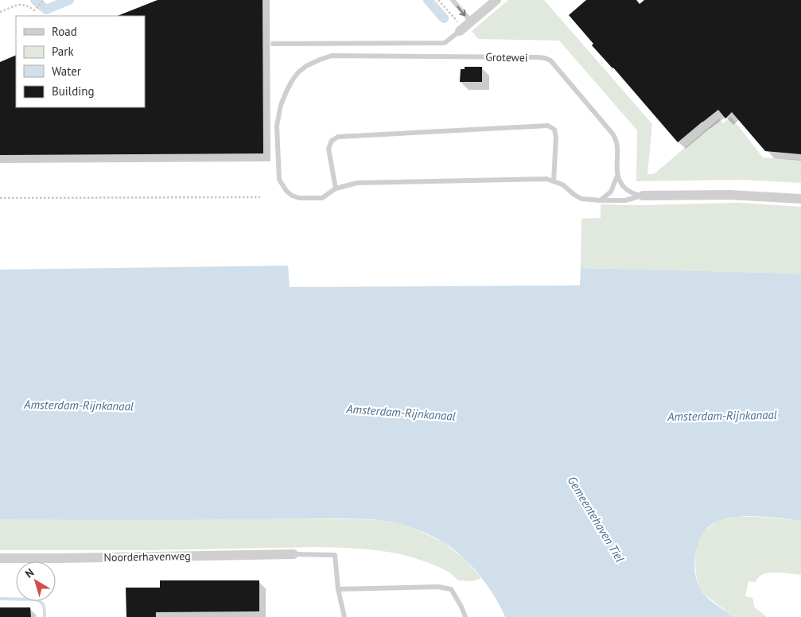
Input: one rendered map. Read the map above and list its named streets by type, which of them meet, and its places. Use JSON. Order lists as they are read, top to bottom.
{
  "streets": {
    "street": ["Noorderhavenweg"],
    "lane": ["Grotewei"]
  },
  "water": ["Amsterdam-Rijnkanaal", "Gemeentehaven Tiel"],
  "legend": [
    "Road",
    "Park",
    "Water",
    "Building"
  ],
  "north": "top left"
}
